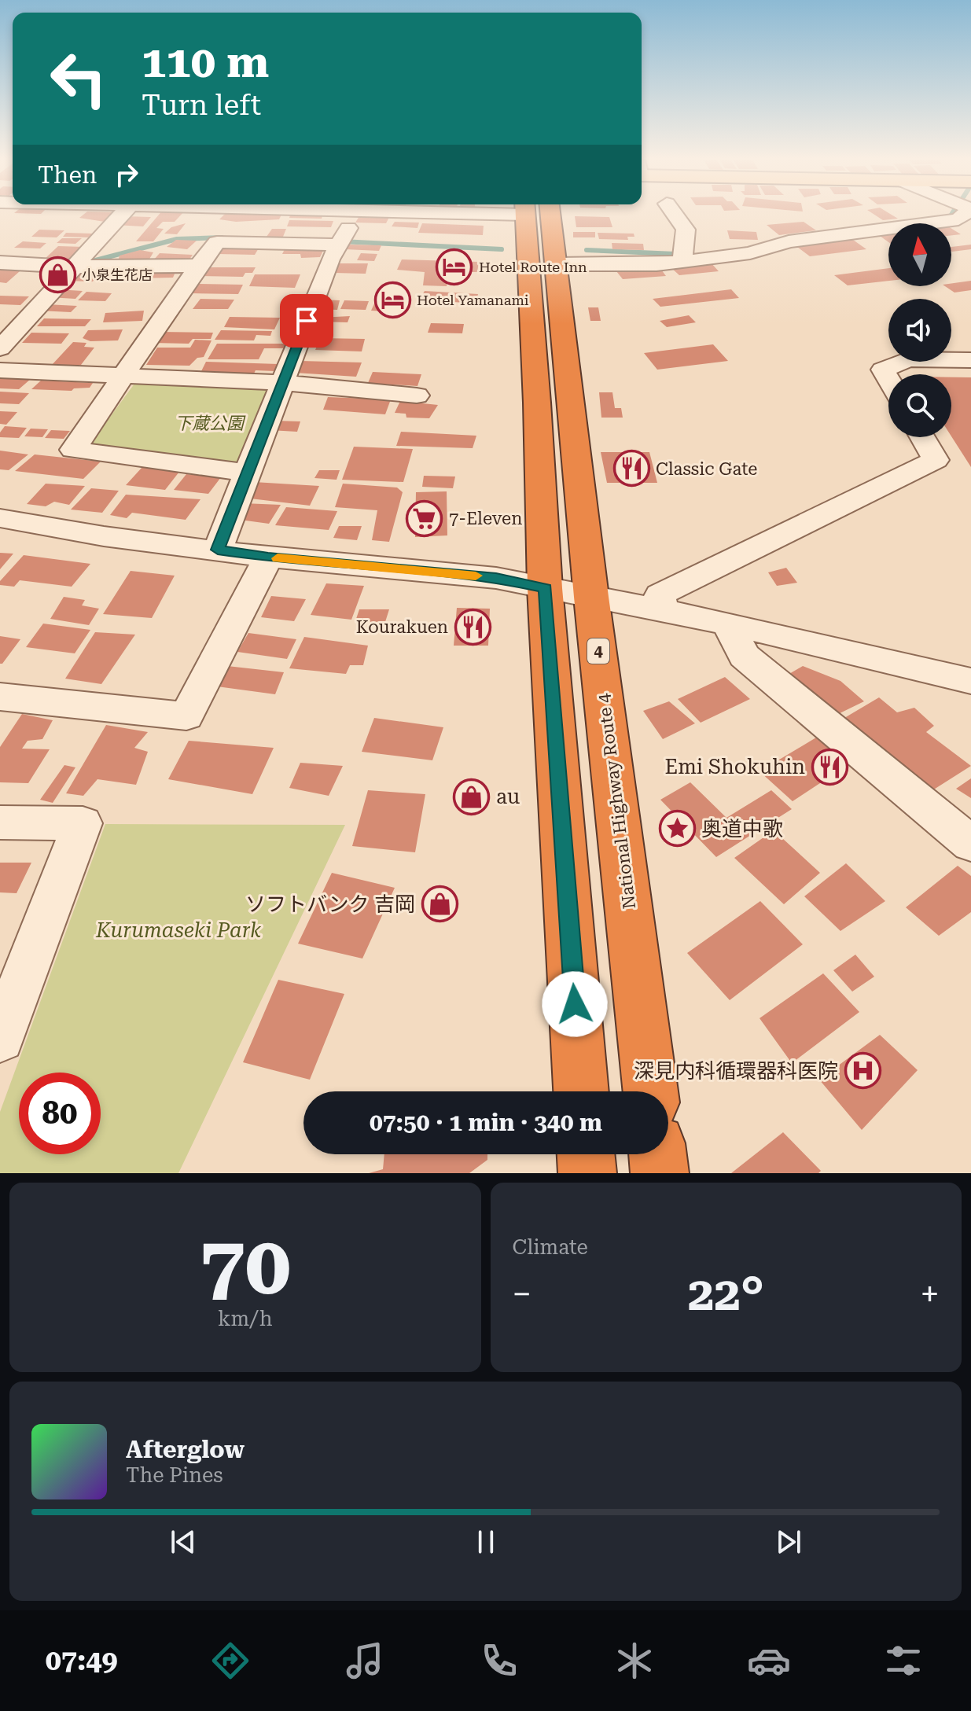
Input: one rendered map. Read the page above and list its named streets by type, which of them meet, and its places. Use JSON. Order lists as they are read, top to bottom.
{
  "streets": {
    "highway": ["4", "National Highway Route 4"]
  },
  "parks": ["下蔵公園", "Kurumaseki Park"],
  "places": {
    "hotel": ["Hotel Route Inn", "Hotel Yamanami"],
    "shop": ["小泉生花店", "au", "ソフトバンク 吉岡"],
    "restaurant": ["Classic Gate", "Kourakuen", "Emi Shokuhin"],
    "supermarket": ["7-Eleven"],
    "place": ["奥道中歌"],
    "hospital": ["深見内科循環器科医院"]
  },
  "north": "top",
  "page": {
    "turn": ["110 m", "Turn left"],
    "then": "Then",
    "limit": "80",
    "trip": "07:50 · 1 min · 340 m",
    "tile": [
      ["70", "km/h"],
      "Climate"
    ],
    "heat": ["−", "22°", "+"],
    "song": ["Afterglow", "The Pines"],
    "tabs": "07:49"
  }
}
